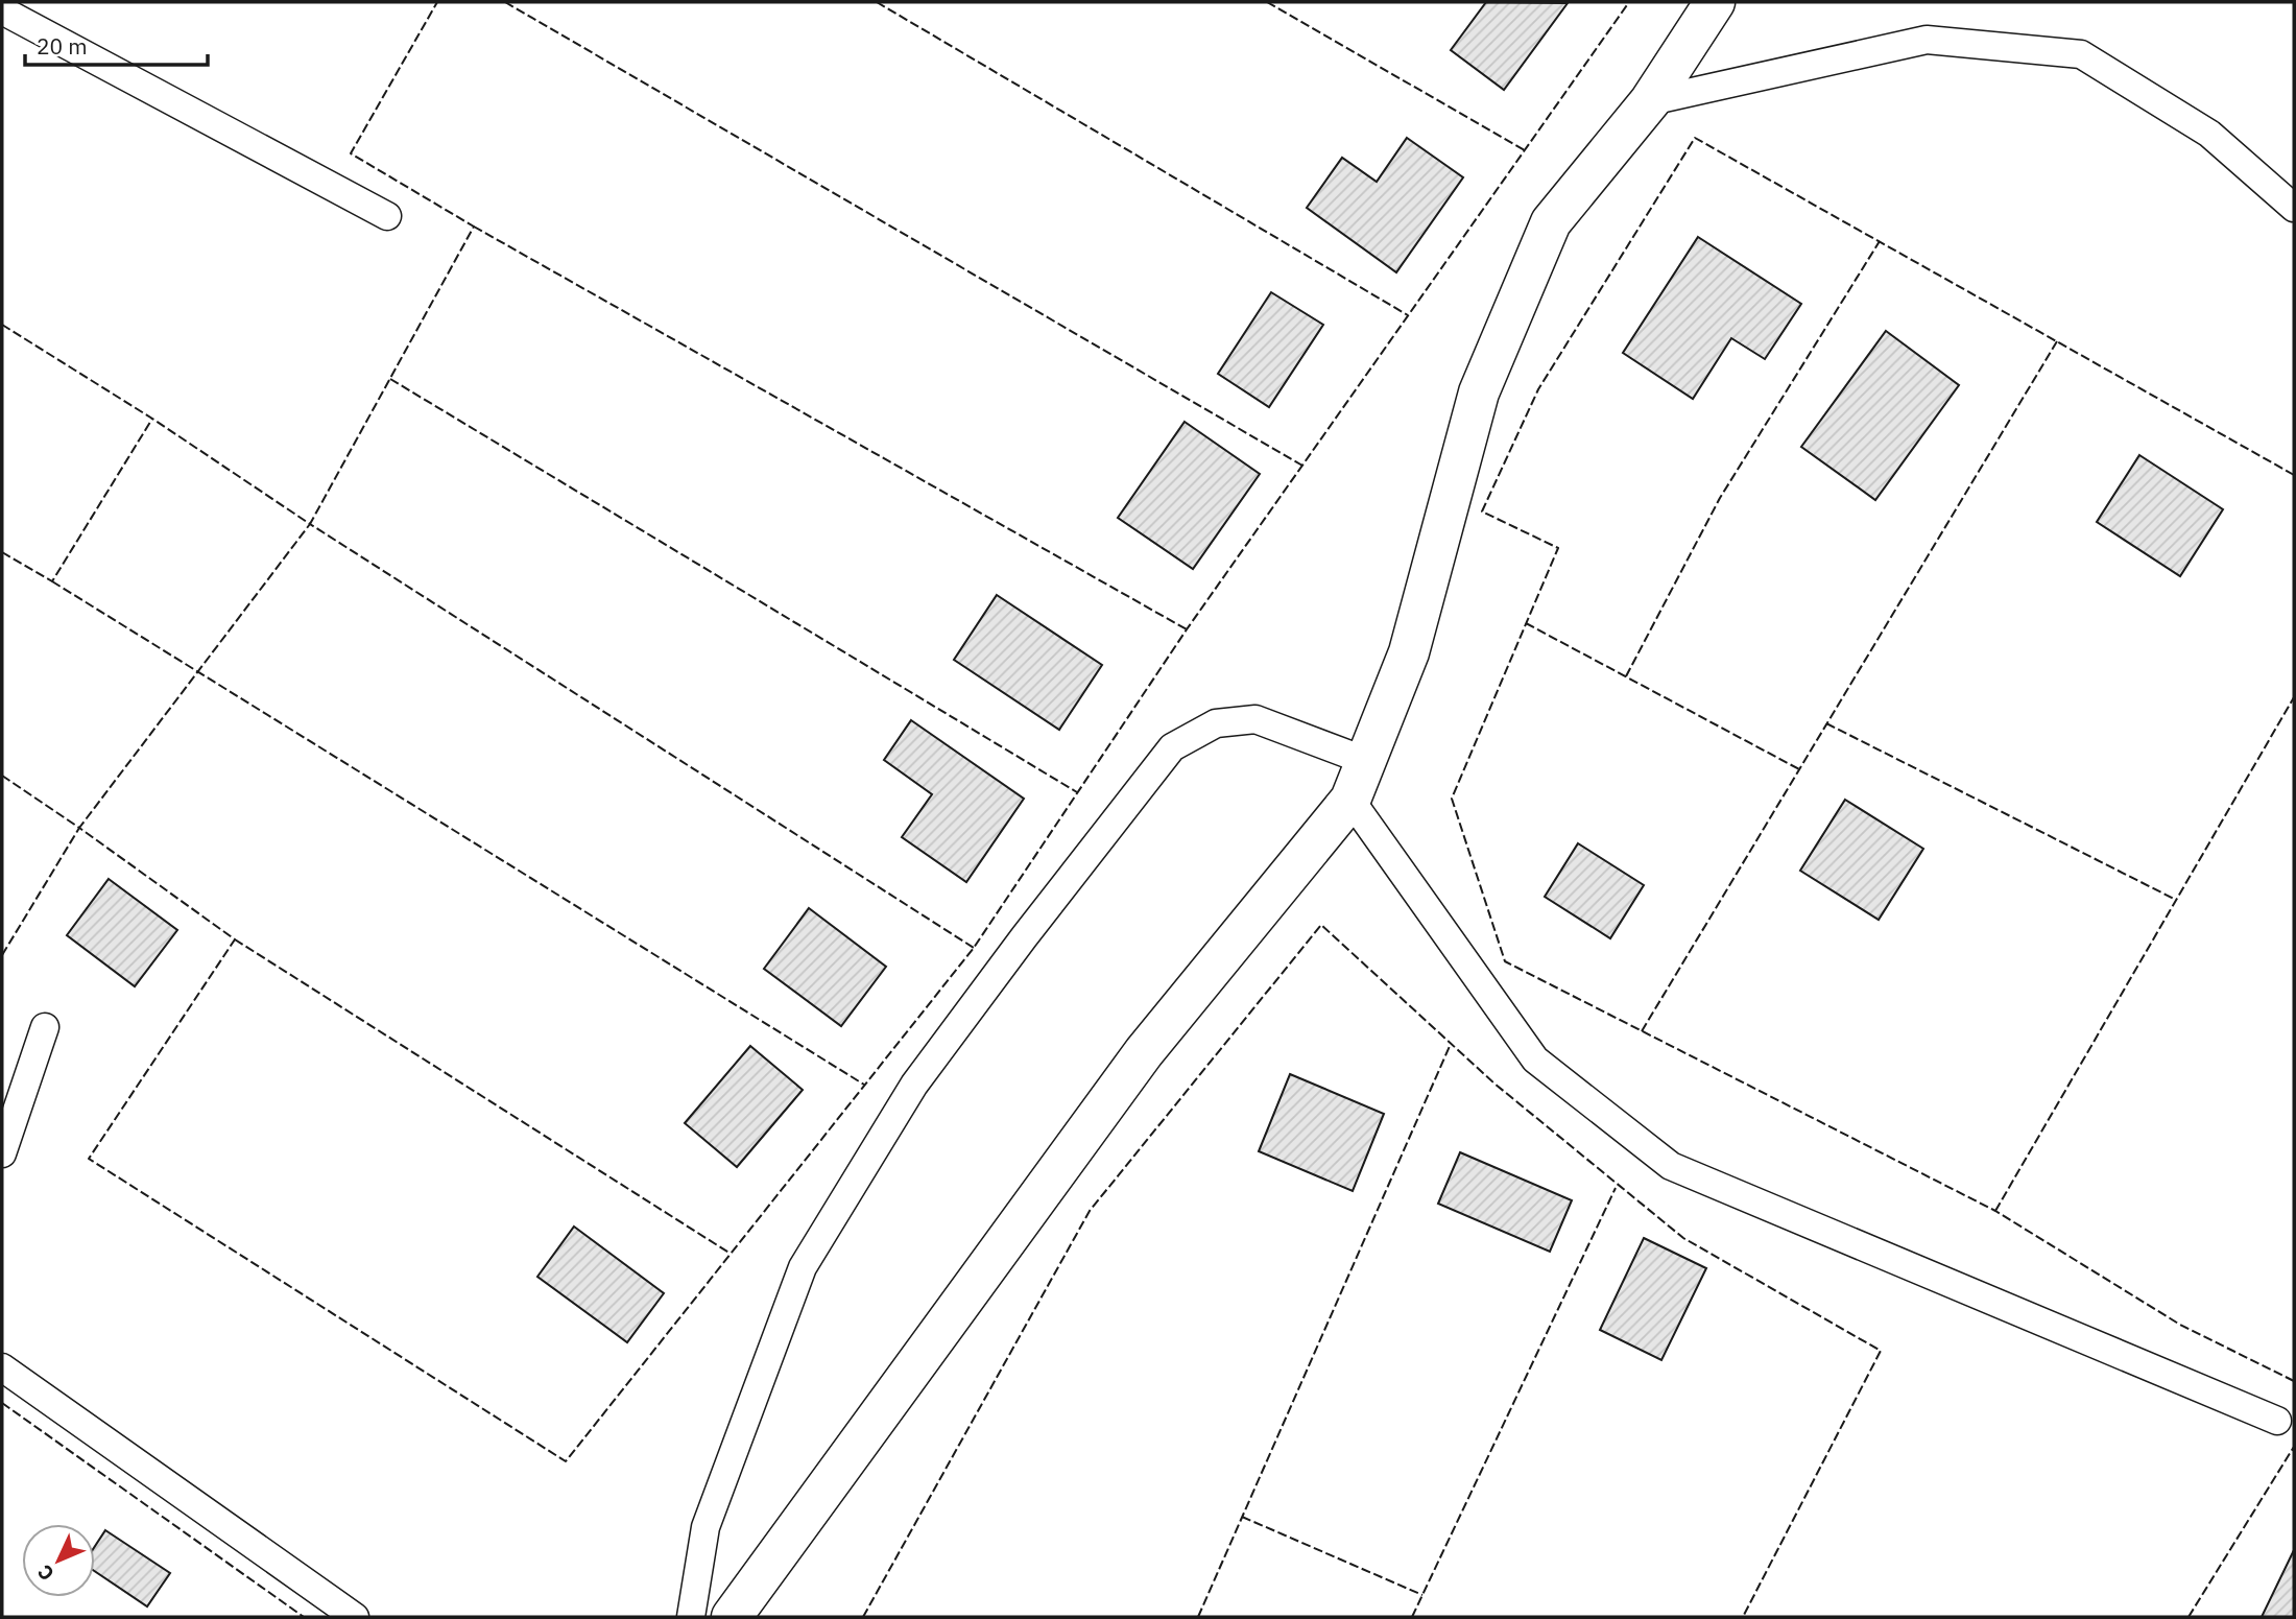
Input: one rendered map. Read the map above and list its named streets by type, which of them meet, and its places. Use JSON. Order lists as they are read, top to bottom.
{
  "scale_bar": "20 m",
  "north": "bottom left"
}
